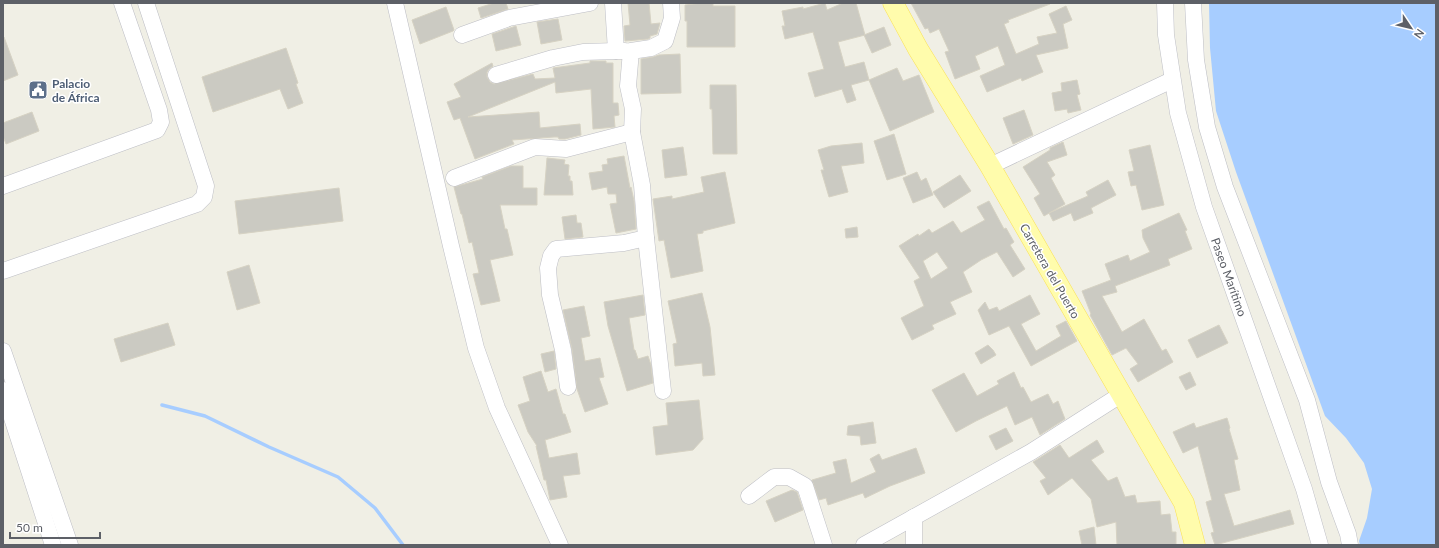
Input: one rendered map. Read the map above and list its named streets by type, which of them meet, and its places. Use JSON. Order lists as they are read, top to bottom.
{
  "streets": {
    "main road": ["Carretera del Puerto"],
    "street": ["Paseo Marítimo"]
  },
  "places": {
    "public building": ["Palacio de África"]
  },
  "scale_bar": "50 m",
  "north": "bottom right"
}
